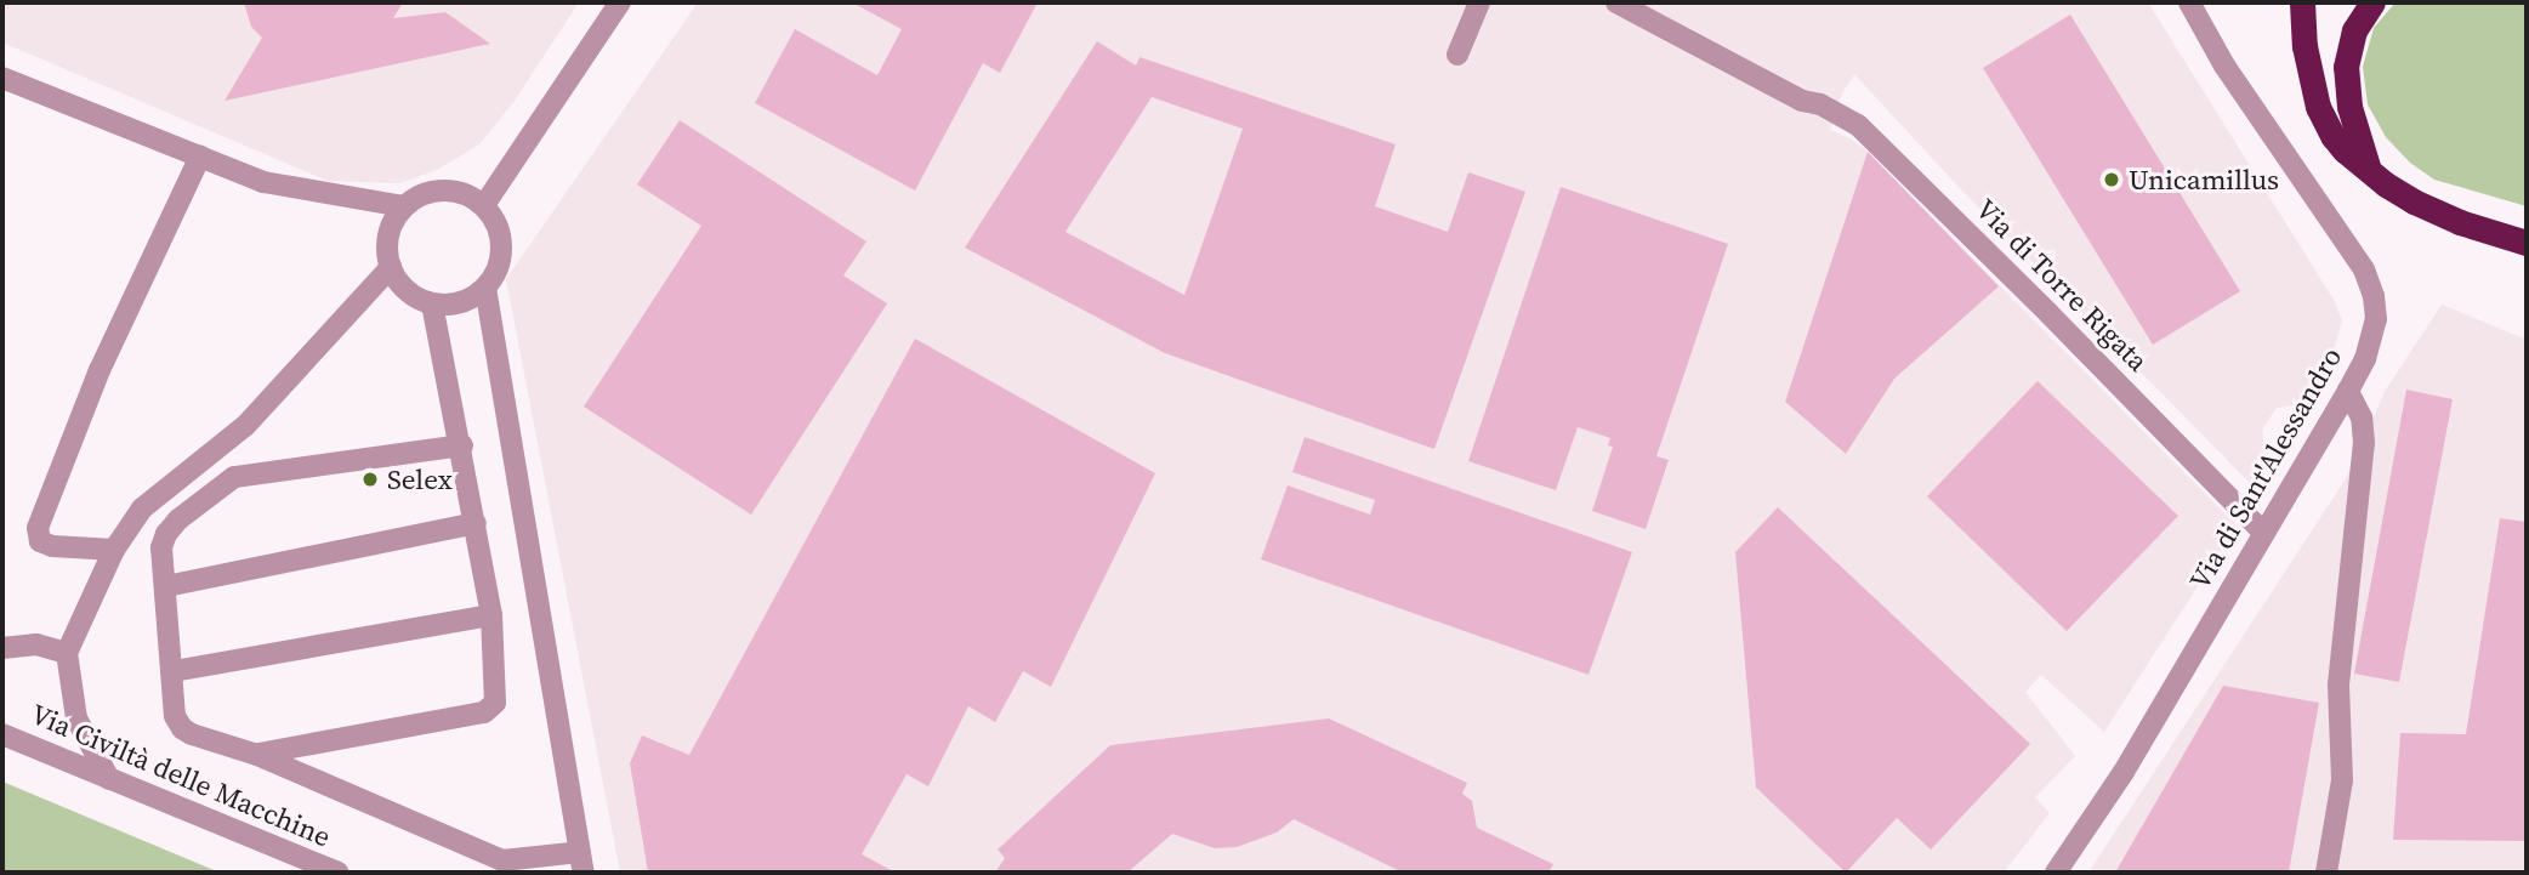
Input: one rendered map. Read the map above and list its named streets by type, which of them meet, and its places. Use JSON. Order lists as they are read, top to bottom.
{
  "streets": {
    "street": ["Via di Torre Rigata", "Via di Sant'Alessandro", "Via Civiltà delle Macchine"]
  },
  "crossings": [
    ["Via di Torre Rigata", "Via di Sant'Alessandro"]
  ],
  "places": ["Unicamillus", "Selex"]
}
